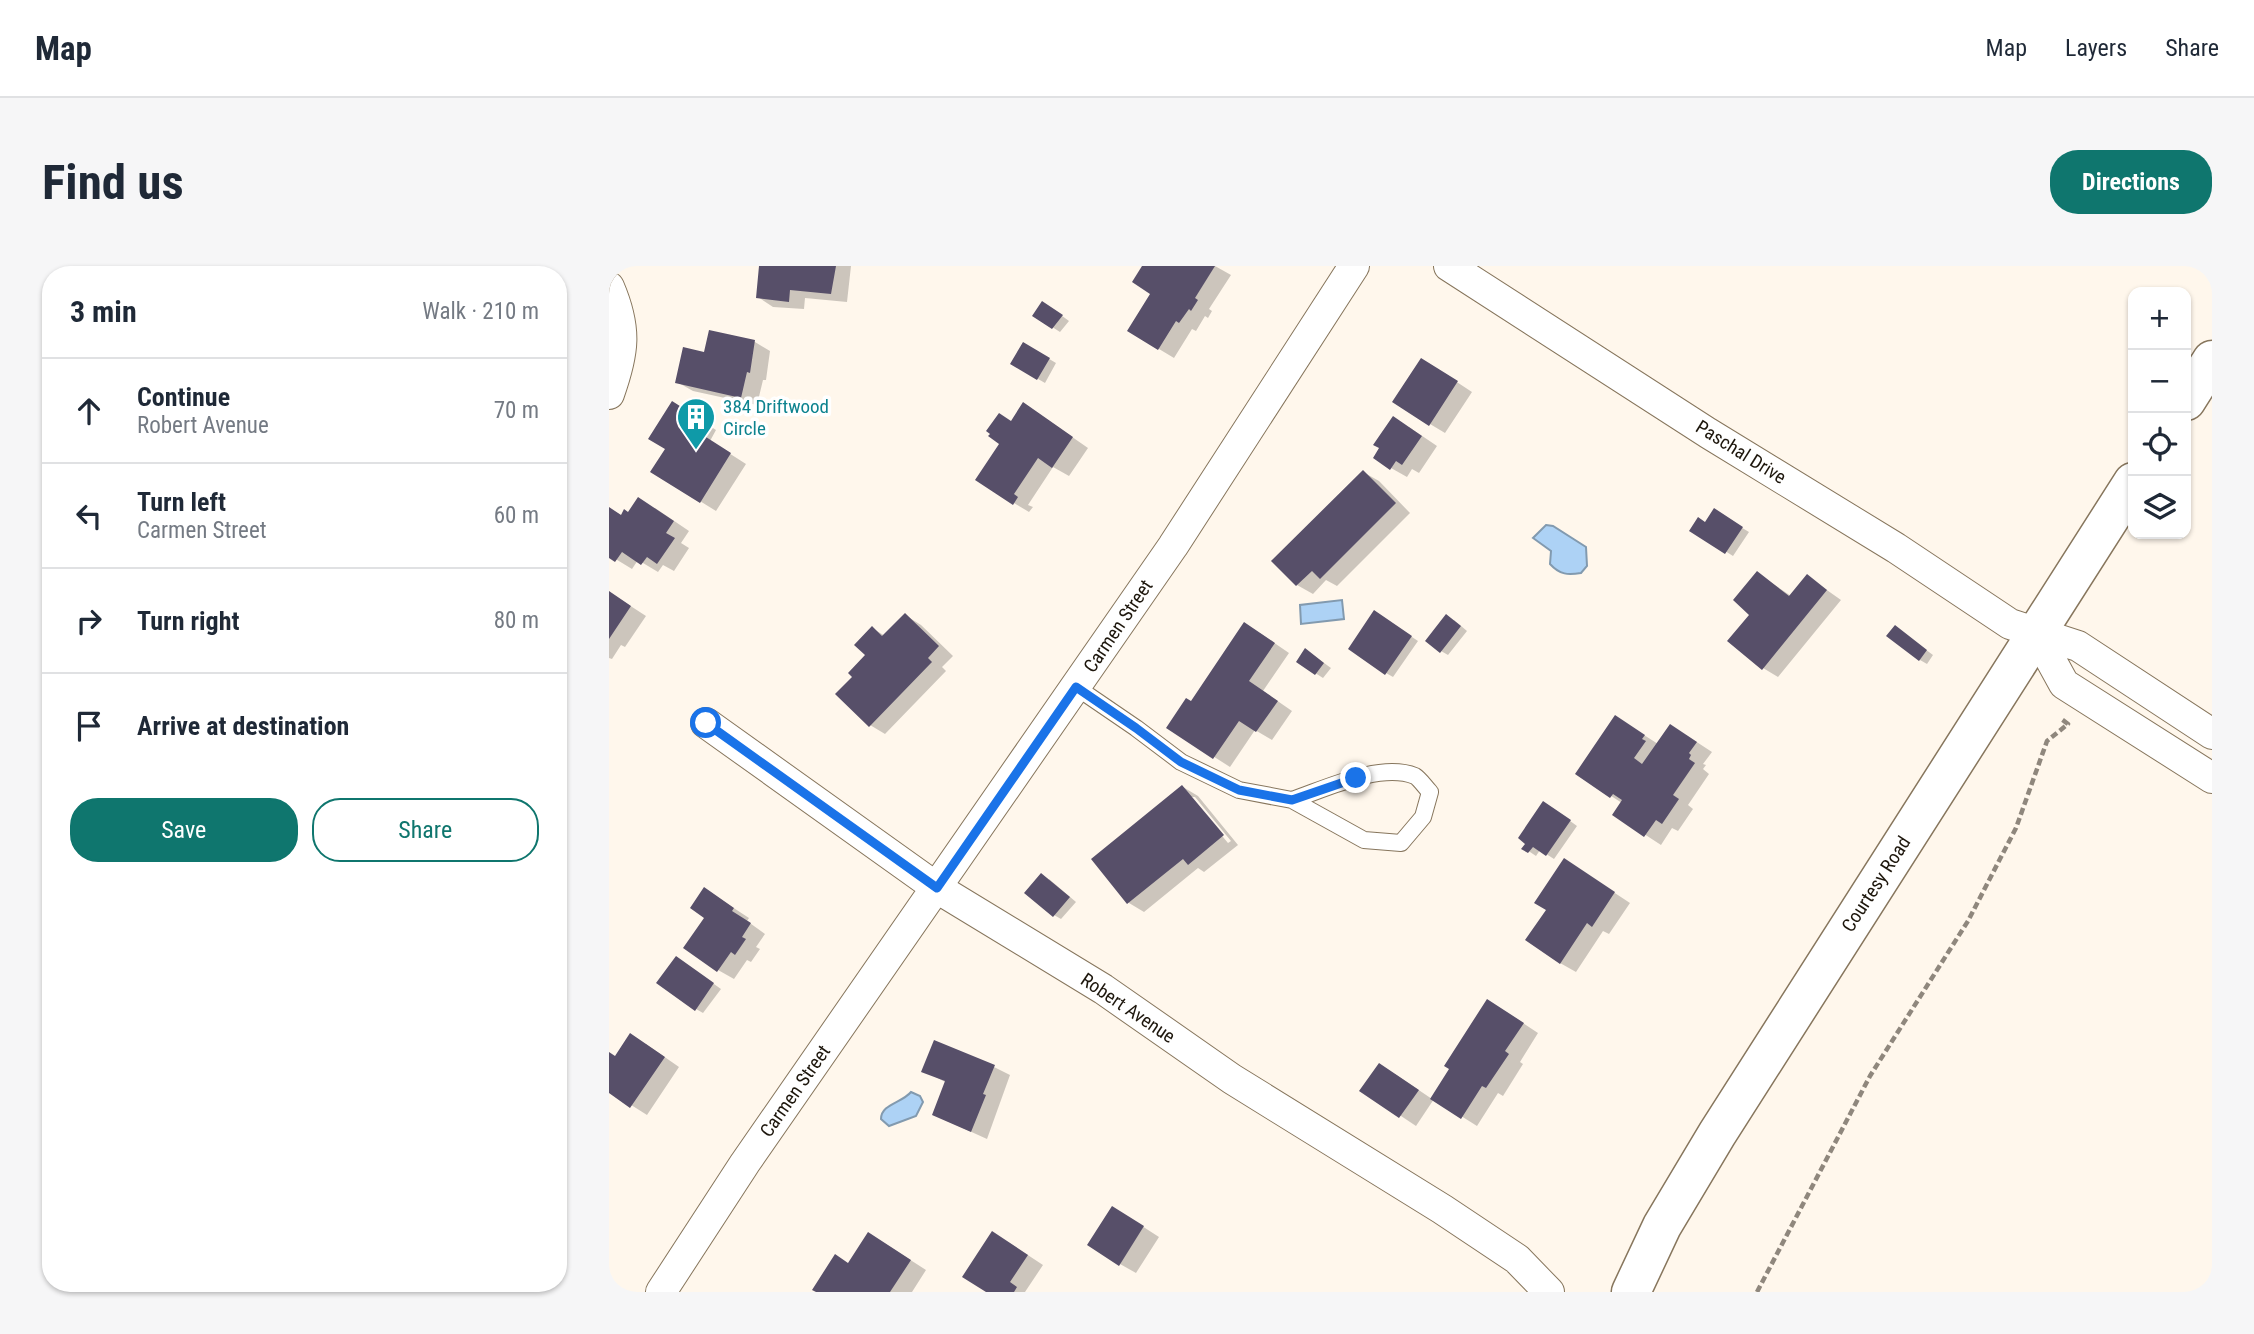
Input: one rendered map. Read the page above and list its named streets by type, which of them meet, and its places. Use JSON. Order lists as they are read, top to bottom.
{
  "streets": {
    "main road": ["Courtesy Road"],
    "street": ["Paschal Drive", "Carmen Street", "Robert Avenue"]
  },
  "crossings": [
    ["Paschal Drive", "Courtesy Road"],
    ["Carmen Street", "Robert Avenue"]
  ],
  "places": {
    "building": ["384 Driftwood Circle"]
  },
  "page": {
    "header": "Map",
    "nav": ["Map", "Layers", "Share"],
    "buttons": [
      "Directions",
      ["Save", "Share"]
    ],
    "title": "Find us",
    "heading": ["3 min", "Walk · 210 m"],
    "map_buttons": ["+", "−"],
    "list": [
      ["Continue", "Robert Avenue", "70 m"],
      ["Turn left", "Carmen Street", "60 m"],
      ["Turn right", "80 m"],
      "Arrive at destination"
    ]
  }
}
